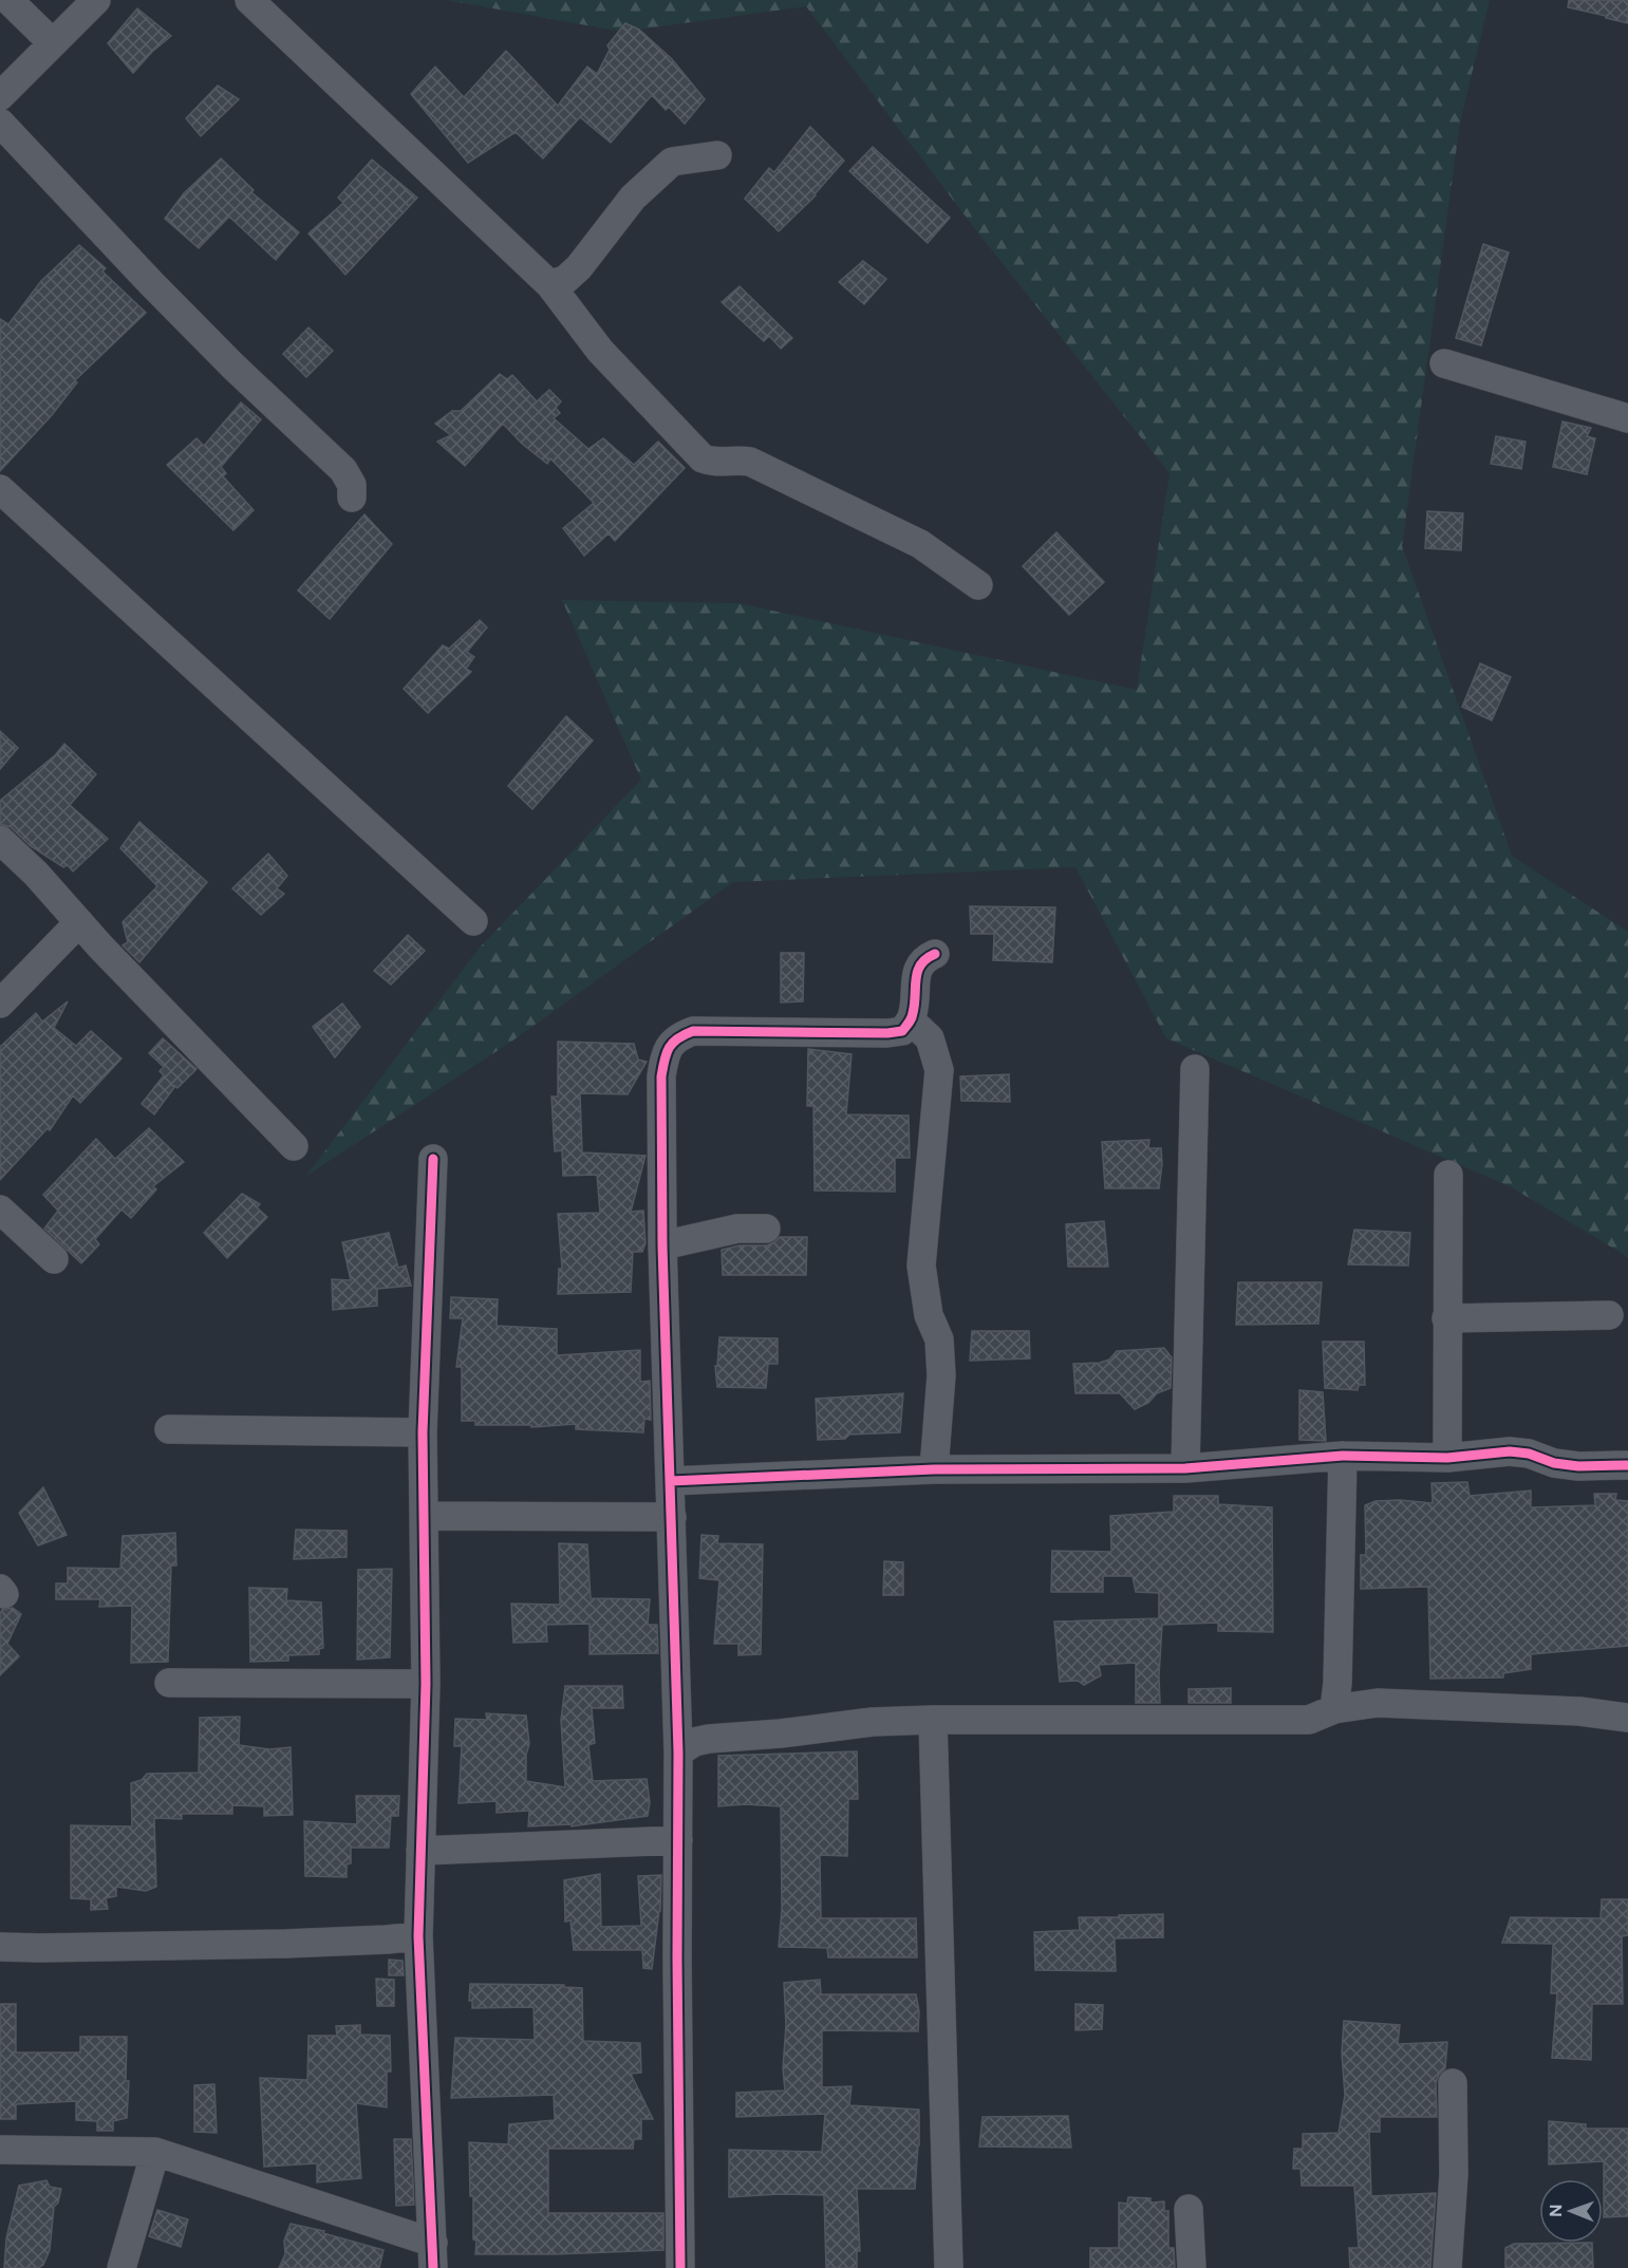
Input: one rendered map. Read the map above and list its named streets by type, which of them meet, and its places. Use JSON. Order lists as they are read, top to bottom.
{
  "north": "left"
}
